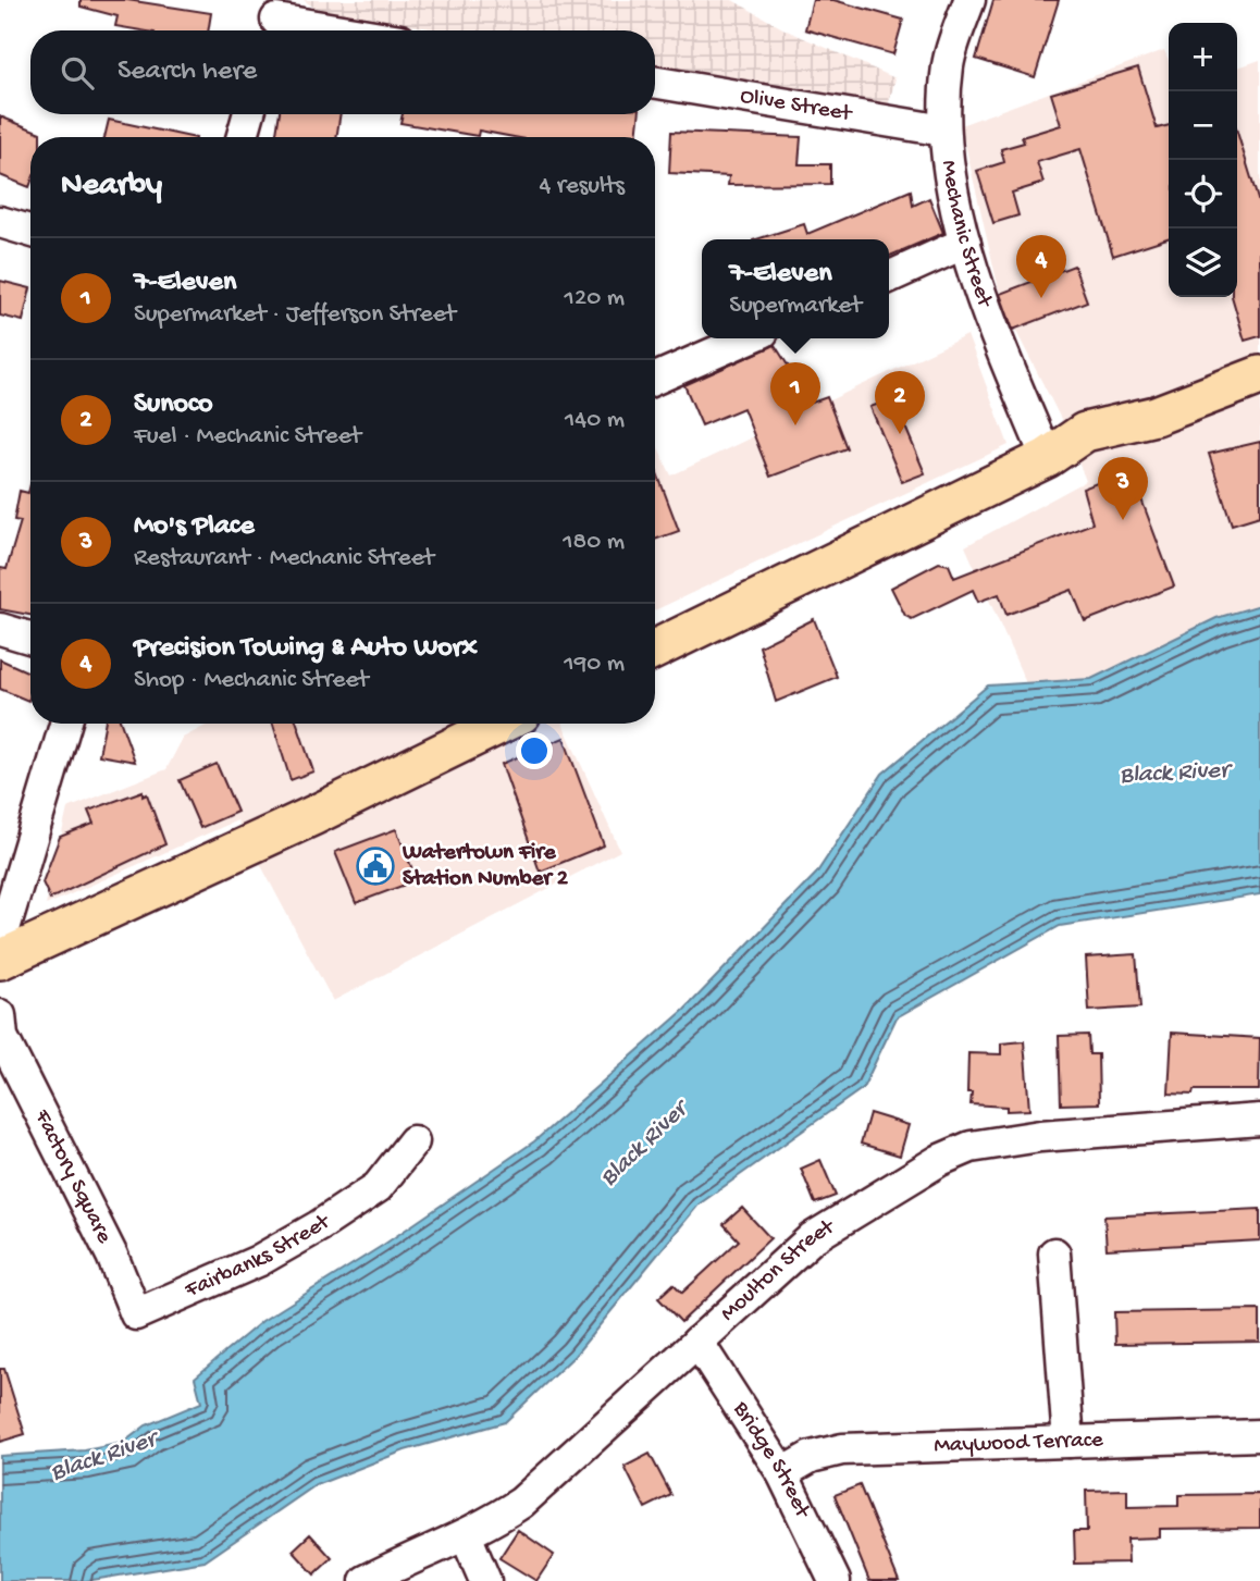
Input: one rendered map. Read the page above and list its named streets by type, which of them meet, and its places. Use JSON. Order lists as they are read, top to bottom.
{
  "streets": {
    "street": [
      "Olive Street",
      "Mechanic Street",
      "Factory Square",
      "Fairbanks Street",
      "Moulton Street",
      "Maywood Terrace",
      "Bridge Street"
    ]
  },
  "crossings": [
    ["Olive Street", "Mechanic Street"],
    ["Factory Square", "Fairbanks Street"],
    ["Moulton Street", "Bridge Street"],
    ["Maywood Terrace", "Bridge Street"]
  ],
  "water": ["Black River"],
  "places": {
    "public building": ["Watertown Fire Station Number 2"]
  },
  "page": {
    "map_buttons": ["+", "−"],
    "search": "Search here",
    "heading": ["Nearby", "4 results"],
    "pins": [
      "4",
      "1",
      "2",
      "3"
    ],
    "list": [
      {
        "mark": "1",
        "name": "7-Eleven",
        "note": "Supermarket · Jefferson Street",
        "value": "120 m"
      },
      {
        "mark": "2",
        "name": "Sunoco",
        "note": "Fuel · Mechanic Street",
        "value": "140 m"
      },
      {
        "mark": "3",
        "name": "Mo's Place",
        "note": "Restaurant · Mechanic Street",
        "value": "180 m"
      },
      {
        "mark": "4",
        "name": "Precision Towing & Auto Worx",
        "note": "Shop · Mechanic Street",
        "value": "190 m"
      }
    ],
    "popup": ["7-Eleven", "Supermarket"]
  }
}
